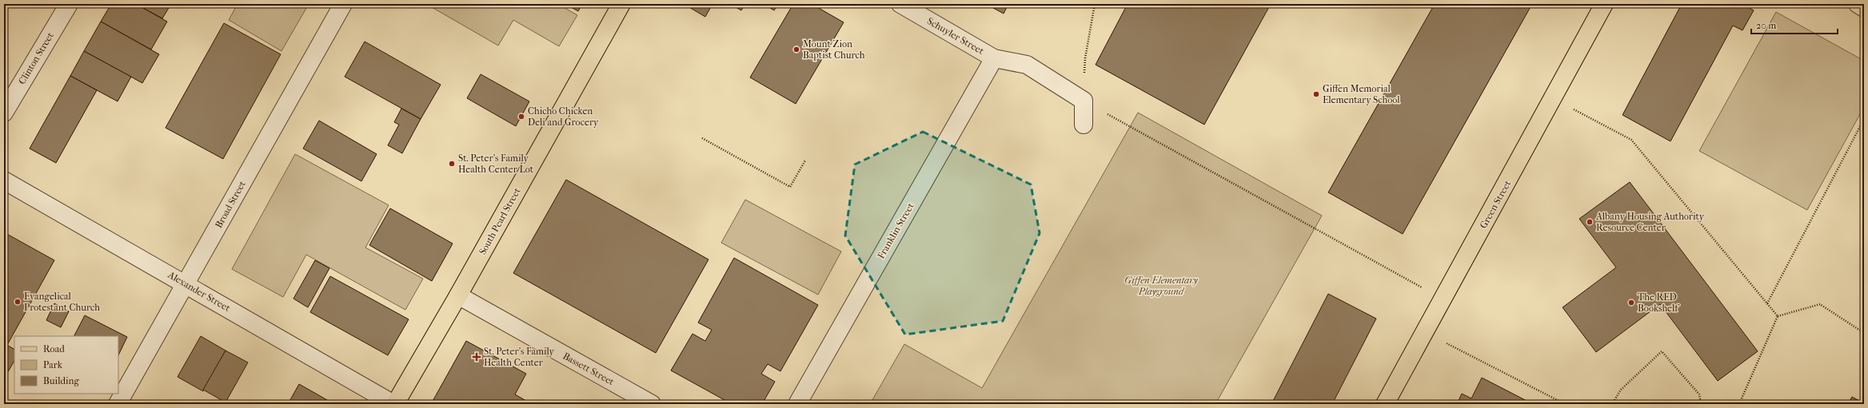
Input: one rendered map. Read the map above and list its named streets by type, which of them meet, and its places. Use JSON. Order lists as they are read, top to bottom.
{
  "streets": {
    "main road": ["Green Street", "South Pearl Street"],
    "street": [
      "Schuyler Street",
      "Clinton Street",
      "Broad Street",
      "Franklin Street",
      "Alexander Street",
      "Bassett Street"
    ]
  },
  "crossings": [
    ["Schuyler Street", "Franklin Street"],
    ["Broad Street", "Alexander Street"],
    ["South Pearl Street", "Alexander Street"],
    ["South Pearl Street", "Bassett Street"]
  ],
  "parks": ["Giffen Elementary Playground"],
  "places": {
    "other": [
      "Mount Zion Baptist Church",
      "Giffen Memorial Elementary School",
      "Chicho Chicken Deli and Grocery",
      "St. Peter's Family Health Center Lot",
      "Albany Housing Authority Resource Center",
      "Evangelical Protestant Church",
      "The RED Bookshelf"
    ],
    "health": ["St. Peter's Family Health Center"]
  },
  "legend": ["Road", "Park", "Building"],
  "scale_bar": "20 m"
}
